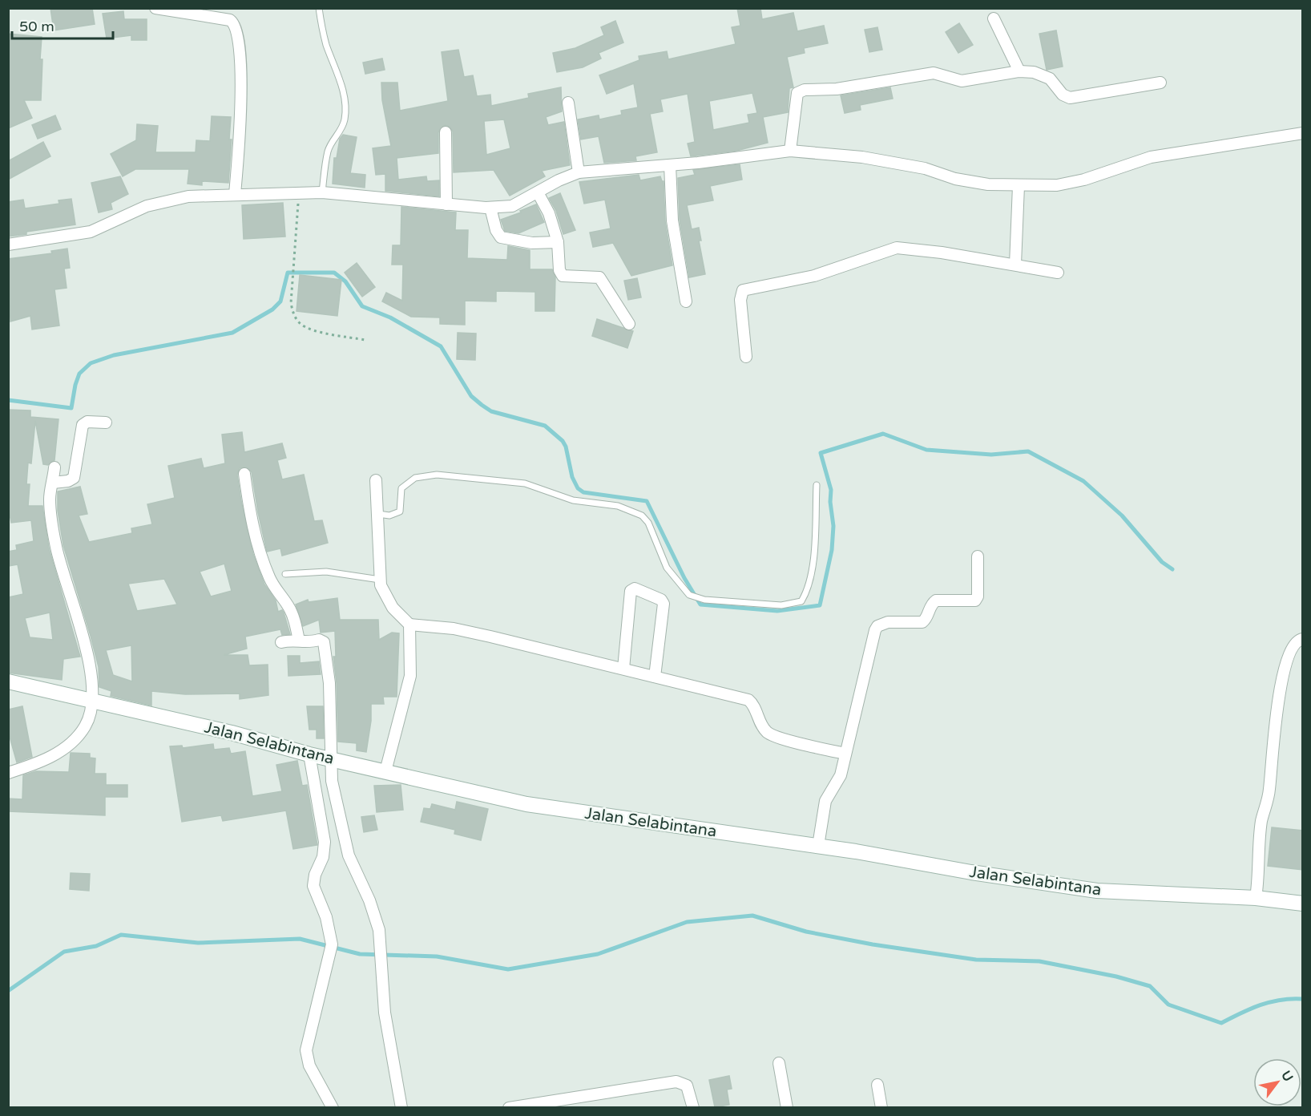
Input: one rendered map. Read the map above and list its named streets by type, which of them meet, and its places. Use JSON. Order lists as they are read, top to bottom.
{
  "streets": {
    "street": ["Jalan Selabintana"]
  },
  "scale_bar": "50 m",
  "north": "top right"
}
